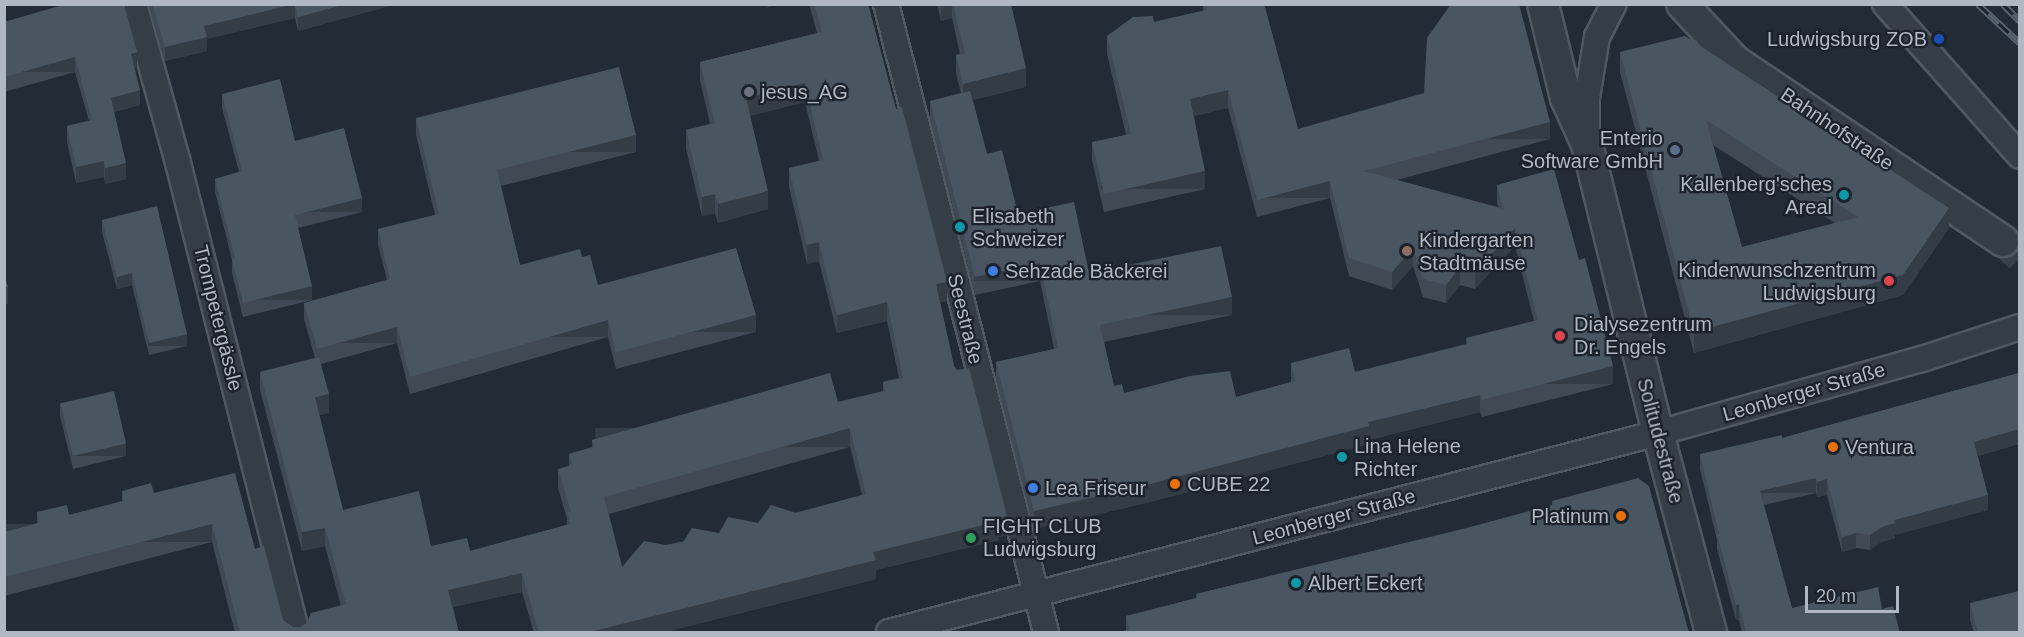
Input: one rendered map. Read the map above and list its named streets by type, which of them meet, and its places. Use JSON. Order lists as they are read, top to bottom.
{
  "streets": {
    "street": [
      "Bahnhofstraße",
      "Trompetergässle",
      "Seestraße",
      "Leonberger Straße",
      "Solitudestraße"
    ]
  },
  "crossings": [
    ["Seestraße", "Leonberger Straße"],
    ["Leonberger Straße", "Solitudestraße"]
  ],
  "places": [
    "Ludwigsburg ZOB",
    "jesus_AG",
    "Enterio Software GmbH",
    "Kallenberg'sches Areal",
    "Elisabeth Schweizer",
    "Kindergarten Stadtmäuse",
    "Sehzade Bäckerei",
    "Kinderwunschzentrum Ludwigsburg",
    "Dialysezentrum Dr. Engels",
    "Ventura",
    "Lina Helene Richter",
    "CUBE 22",
    "Lea Friseur",
    "Platinum",
    "FIGHT CLUB Ludwigsburg",
    "Albert Eckert"
  ],
  "scale_bar": "20 m"
}
